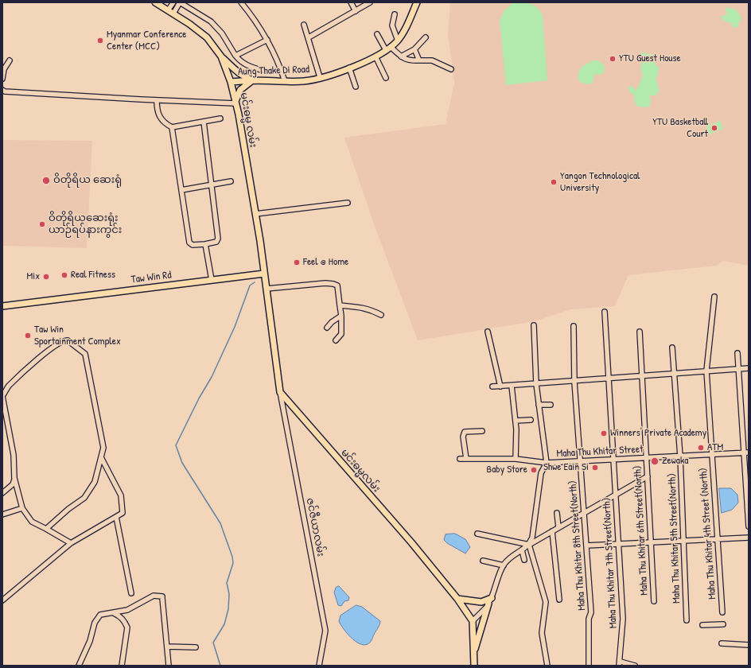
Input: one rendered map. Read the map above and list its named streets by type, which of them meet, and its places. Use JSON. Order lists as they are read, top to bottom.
{
  "streets": {
    "main road": [
      "Aung Thake Di Road",
      "မင်းဓမ္မ လမ်း",
      "Taw Win Rd",
      "မင်းဓမ္မလမ်း"
    ],
    "street": [
      "Maha Thu Khitar Street",
      "ဇင်ဇီယာလမ်း",
      "Maha Thu Khitar 6th Street(North)",
      "Maha Thu Khitar 4th Street (North)",
      "Maha Thu Khitar 5th Street(North)",
      "Maha Thu Khitar 8th Street(North)",
      "Maha Thu Khitar 7th Street(North)"
    ]
  },
  "crossings": [
    ["Aung Thake Di Road", "မင်းဓမ္မ လမ်း"],
    ["မင်းဓမ္မ လမ်း", "Taw Win Rd"],
    ["Maha Thu Khitar Street", "Maha Thu Khitar 6th Street(North)"],
    ["Maha Thu Khitar Street", "Maha Thu Khitar 4th Street (North)"],
    ["Maha Thu Khitar Street", "Maha Thu Khitar 5th Street(North)"],
    ["Maha Thu Khitar Street", "Maha Thu Khitar 8th Street(North)"],
    ["Maha Thu Khitar Street", "Maha Thu Khitar 7th Street(North)"],
    ["မင်းဓမ္မလမ်း", "ဇင်ဇီယာလမ်း"]
  ],
  "places": [
    "Myanmar Conference Center (MCC)",
    "YTU Guest House",
    "YTU Basketball Court",
    "ဝိတိုရိယ ဆေးရုံ",
    "Yangon Technological University",
    "ဝိတိုရိယဆေးရုံး ယာဉ်ရပ်နားကွင်း",
    "Feel @ Home",
    "Real Fitness",
    "Mix",
    "Taw Win Sportainment Complex",
    "Winners' Private Academy",
    "ATM",
    "Zewaka",
    "Shwe Eain Si",
    "Baby Store"
  ]
}
